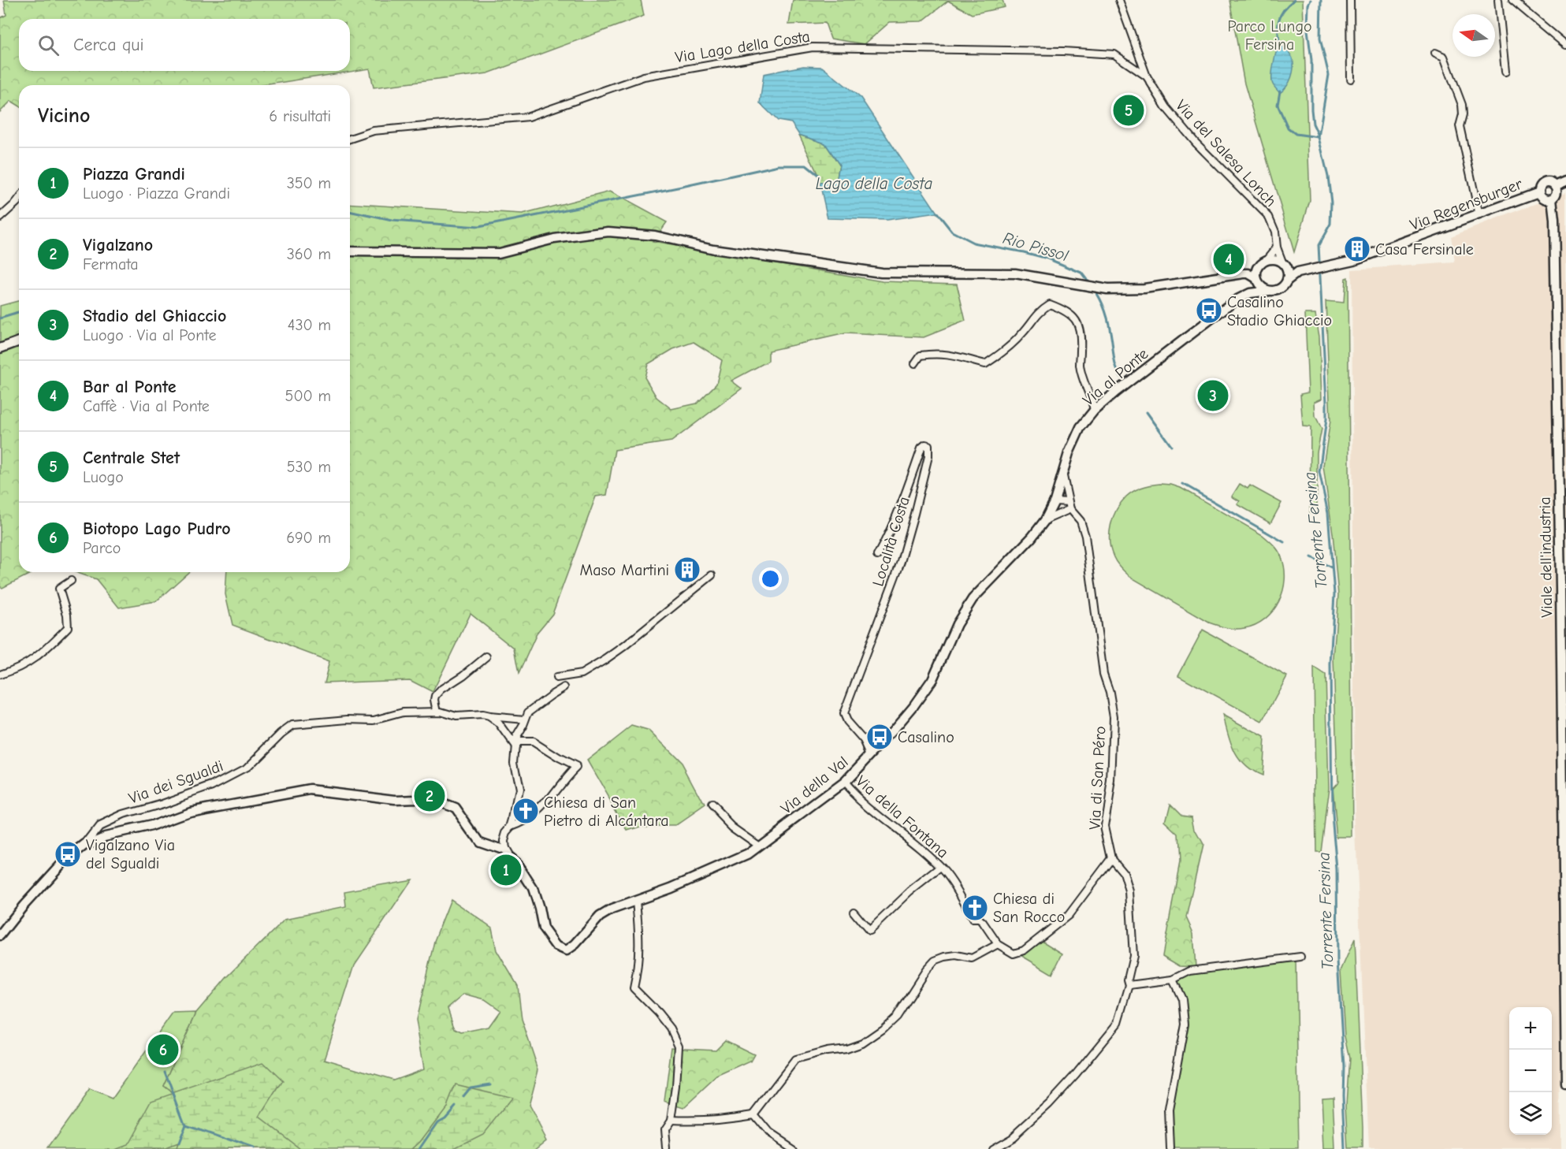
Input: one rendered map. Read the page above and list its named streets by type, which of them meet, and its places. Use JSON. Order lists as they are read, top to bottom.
{
  "streets": {
    "street": [
      "Via Lago della Costa",
      "Via del Salesa Lonch",
      "Via Regensburger",
      "Via al Ponte",
      "Località Costa",
      "Viale dell'industria",
      "Via di San Péro",
      "Via dei Sgualdi",
      "Via della Val",
      "Via della Fontana"
    ]
  },
  "crossings": [
    ["Via Lago della Costa", "Via del Salesa Lonch"],
    ["Via del Salesa Lonch", "Via al Ponte"],
    ["Via Regensburger", "Viale dell'industria"],
    ["Via al Ponte", "Via della Val"],
    ["Località Costa", "Via della Val"],
    ["Via di San Péro", "Via della Fontana"],
    ["Via della Val", "Via della Fontana"]
  ],
  "water": ["Lago della Costa", "Rio Pissol", "Torrente Fersina"],
  "parks": ["Parco Lungo Fersina"],
  "places": {
    "building": ["Casa Fersinale", "Maso Martini"],
    "bus stop": ["Casalino Stadio Ghiaccio", "Casalino", "Vigalzano Via del Sgualdi"],
    "church": ["Chiesa di San Pietro di Alcántara", "Chiesa di San Rocco"]
  },
  "north": "left",
  "page": {
    "search": "Cerca qui",
    "heading": ["Vicino", "6 risultati"],
    "pins": [
      "5",
      "4",
      "3",
      "2",
      "1",
      "6"
    ],
    "list": [
      {
        "mark": "1",
        "name": "Piazza Grandi",
        "note": "Luogo · Piazza Grandi",
        "value": "350 m"
      },
      {
        "mark": "2",
        "name": "Vigalzano",
        "note": "Fermata",
        "value": "360 m"
      },
      {
        "mark": "3",
        "name": "Stadio del Ghiaccio",
        "note": "Luogo · Via al Ponte",
        "value": "430 m"
      },
      {
        "mark": "4",
        "name": "Bar al Ponte",
        "note": "Caffè · Via al Ponte",
        "value": "500 m"
      },
      {
        "mark": "5",
        "name": "Centrale Stet",
        "note": "Luogo",
        "value": "530 m"
      },
      {
        "mark": "6",
        "name": "Biotopo Lago Pudro",
        "note": "Parco",
        "value": "690 m"
      }
    ],
    "map_buttons": ["+", "−"]
  }
}
